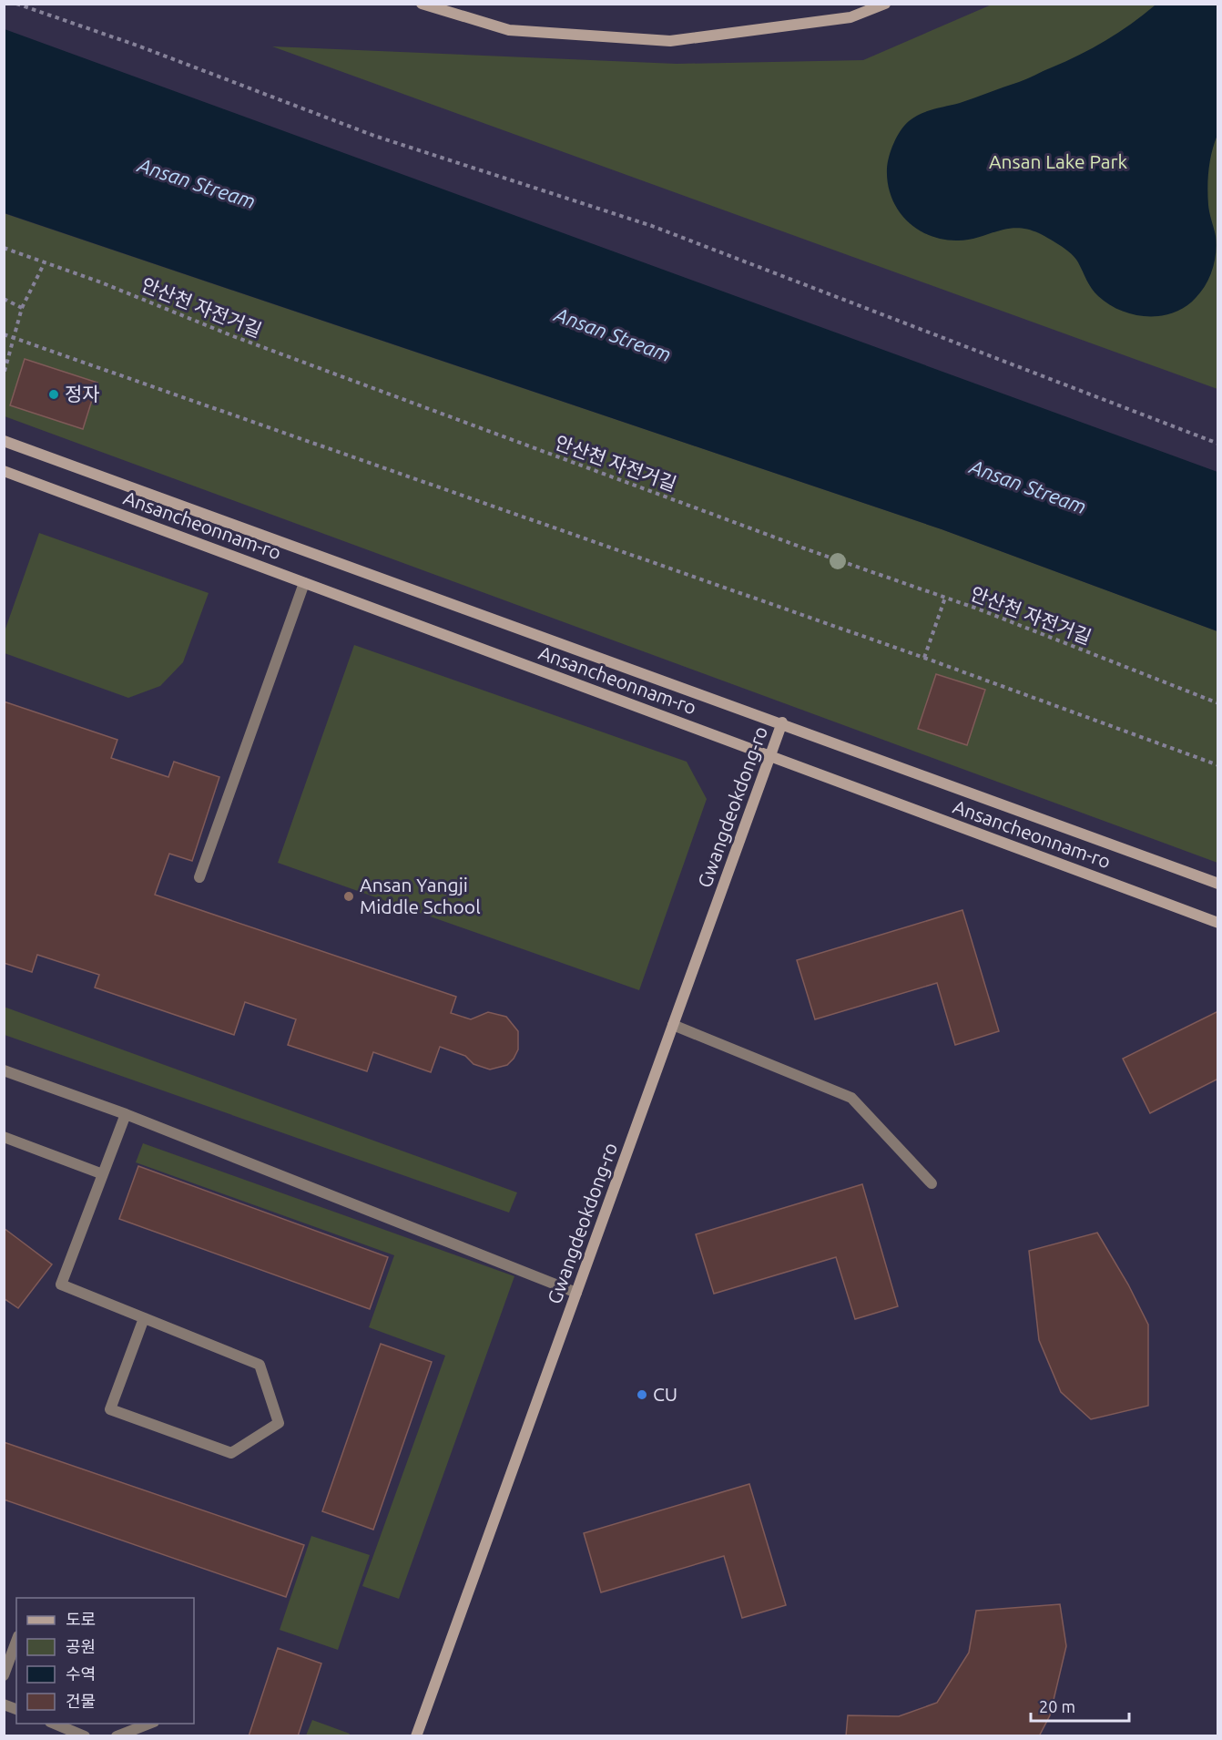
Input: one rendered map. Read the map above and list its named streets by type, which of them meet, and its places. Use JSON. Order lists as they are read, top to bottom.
{
  "streets": {
    "street": ["Ansancheonnam-ro", "Gwangdeokdong-ro"],
    "path": ["안산천 자전거길"]
  },
  "crossings": [
    ["Ansancheonnam-ro", "Gwangdeokdong-ro"]
  ],
  "water": ["Ansan Stream"],
  "parks": ["Ansan Lake Park"],
  "places": ["정자", "Ansan Yangji Middle School", "CU"],
  "legend": [
    "도로",
    "공원",
    "수역",
    "건물"
  ],
  "scale_bar": "20 m"
}
